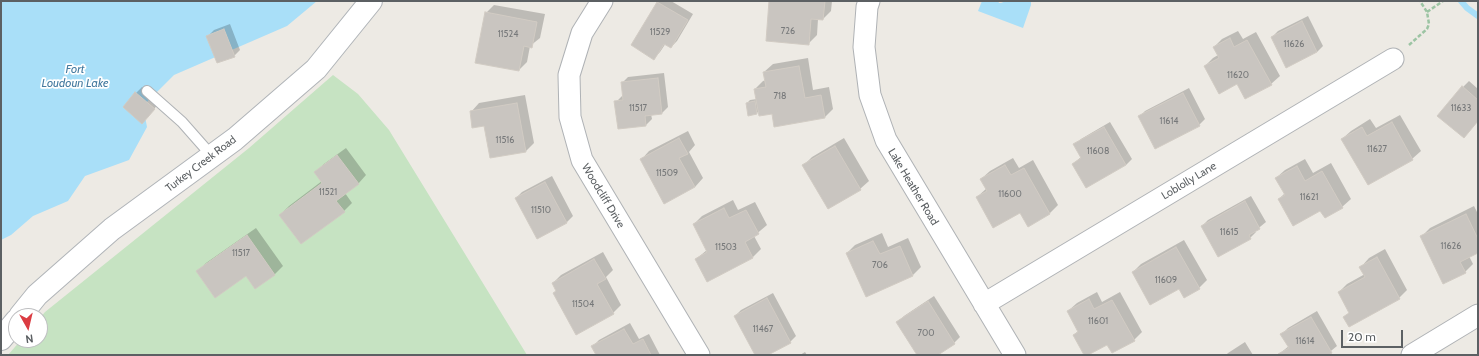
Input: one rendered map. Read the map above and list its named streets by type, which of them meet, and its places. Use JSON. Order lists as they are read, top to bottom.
{
  "streets": {
    "street": [
      "Turkey Creek Road",
      "Loblolly Lane",
      "Lake Heather Road",
      "Woodcliff Drive"
    ]
  },
  "crossings": [
    ["Loblolly Lane", "Lake Heather Road"]
  ],
  "water": ["Fort Loudoun Lake"],
  "house_numbers": [
    "726",
    "11529",
    "11524",
    "11626",
    "11620",
    "718",
    "11517",
    "11633",
    "11614",
    "11516",
    "11627",
    "11608",
    "11509",
    "11521",
    "11600",
    "11621",
    "11510",
    "11615",
    "11626",
    "11503",
    "11517",
    "706",
    "11609",
    "11504",
    "11601",
    "11467",
    "700",
    "11614"
  ],
  "scale_bar": "20 m",
  "north": "bottom"
}
